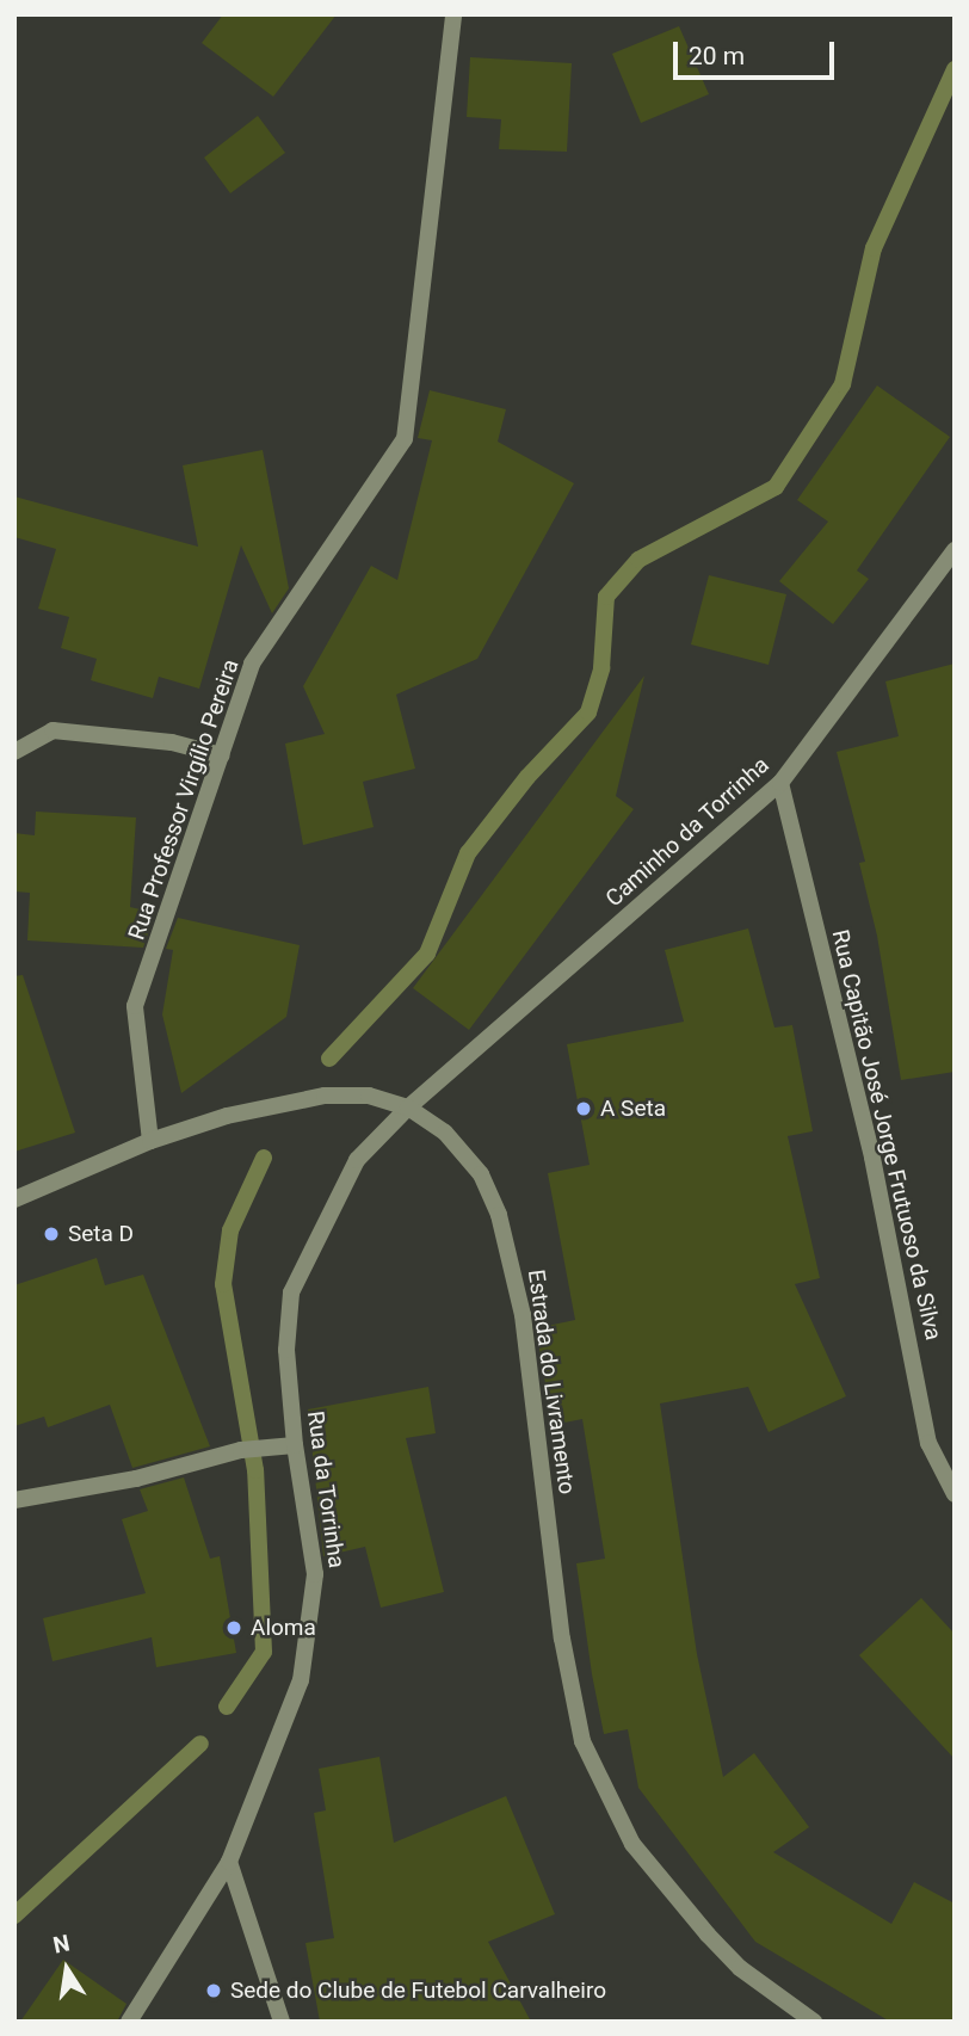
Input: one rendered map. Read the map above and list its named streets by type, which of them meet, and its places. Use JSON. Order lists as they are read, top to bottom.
{
  "streets": {
    "street": [
      "Rua Professor Virgílio Pereira",
      "Caminho da Torrinha",
      "Rua Capitão José Jorge Frutuoso da Silva",
      "Estrada do Livramento",
      "Rua da Torrinha"
    ]
  },
  "crossings": [
    ["Rua Professor Virgílio Pereira", "Estrada do Livramento"],
    ["Caminho da Torrinha", "Rua Capitão José Jorge Frutuoso da Silva"],
    ["Caminho da Torrinha", "Estrada do Livramento"],
    ["Caminho da Torrinha", "Rua da Torrinha"],
    ["Estrada do Livramento", "Rua da Torrinha"]
  ],
  "places": [
    "A Seta",
    "Seta D",
    "Aloma",
    "Sede do Clube de Futebol Carvalheiro"
  ],
  "scale_bar": "20 m",
  "north": "top"
}
